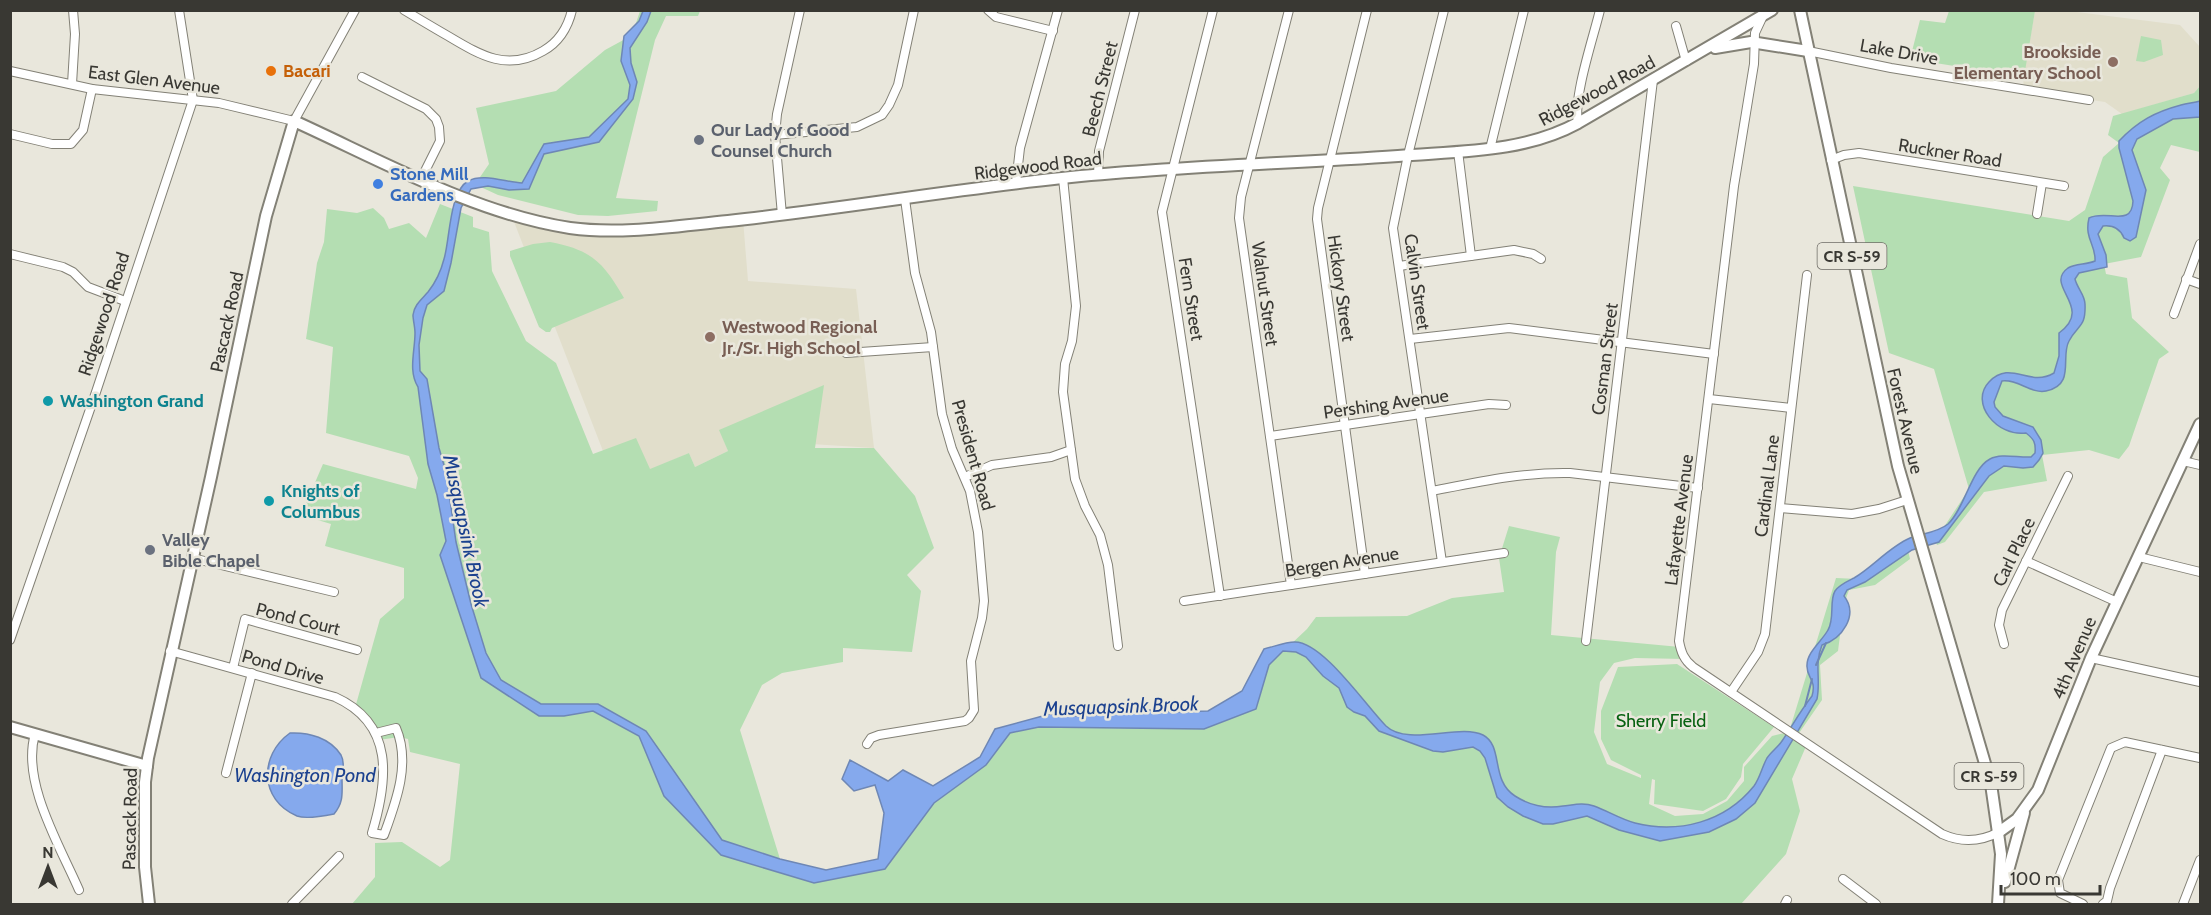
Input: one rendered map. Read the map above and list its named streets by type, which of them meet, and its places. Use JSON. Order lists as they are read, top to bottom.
{
  "streets": {
    "main road": [
      "Lake Drive",
      "Ridgewood Road",
      "CR S-59",
      "Pascack Road",
      "Forest Avenue",
      "4th Avenue"
    ],
    "street": [
      "East Glen Avenue",
      "Beech Street",
      "Ruckner Road",
      "Calvin Street",
      "Hickory Street",
      "Walnut Street",
      "Fern Street",
      "Cosman Street",
      "Pershing Avenue",
      "President Road",
      "Cardinal Lane",
      "Lafayette Avenue",
      "Carl Place",
      "Bergen Avenue",
      "Pond Court",
      "Pond Drive"
    ]
  },
  "crossings": [
    ["Lake Drive", "Ridgewood Road"],
    ["Lake Drive", "Forest Avenue"],
    ["Lake Drive", "Lafayette Avenue"],
    ["East Glen Avenue", "Ridgewood Road"],
    ["East Glen Avenue", "Pascack Road"],
    ["Beech Street", "Ridgewood Road"],
    ["Ridgewood Road", "Calvin Street"],
    ["Ridgewood Road", "Hickory Street"],
    ["Ridgewood Road", "Walnut Street"],
    ["Ridgewood Road", "Fern Street"],
    ["Ridgewood Road", "Pascack Road"],
    ["Ridgewood Road", "Cosman Street"],
    ["Ridgewood Road", "President Road"],
    ["Ridgewood Road", "Lafayette Avenue"],
    ["Ruckner Road", "Forest Avenue"],
    ["Calvin Street", "Pershing Avenue"],
    ["Calvin Street", "Bergen Avenue"],
    ["Hickory Street", "Pershing Avenue"],
    ["Hickory Street", "Bergen Avenue"],
    ["Walnut Street", "Pershing Avenue"],
    ["Walnut Street", "Bergen Avenue"],
    ["Fern Street", "Bergen Avenue"],
    ["Pascack Road", "Pond Drive"],
    ["Forest Avenue", "Lafayette Avenue"],
    ["Forest Avenue", "4th Avenue"],
    ["Cardinal Lane", "Lafayette Avenue"],
    ["Lafayette Avenue", "4th Avenue"],
    ["Pond Court", "Pond Drive"]
  ],
  "water": ["Musquapsink Brook", "Washington Pond"],
  "parks": ["Sherry Field"],
  "places": [
    "Brookside Elementary School",
    "Bacari",
    "Our Lady of Good Counsel Church",
    "Stone Mill Gardens",
    "Westwood Regional Jr./Sr. High School",
    "Washington Grand",
    "Knights of Columbus",
    "Valley Bible Chapel"
  ],
  "scale_bar": "100 m",
  "north": "top"
}
